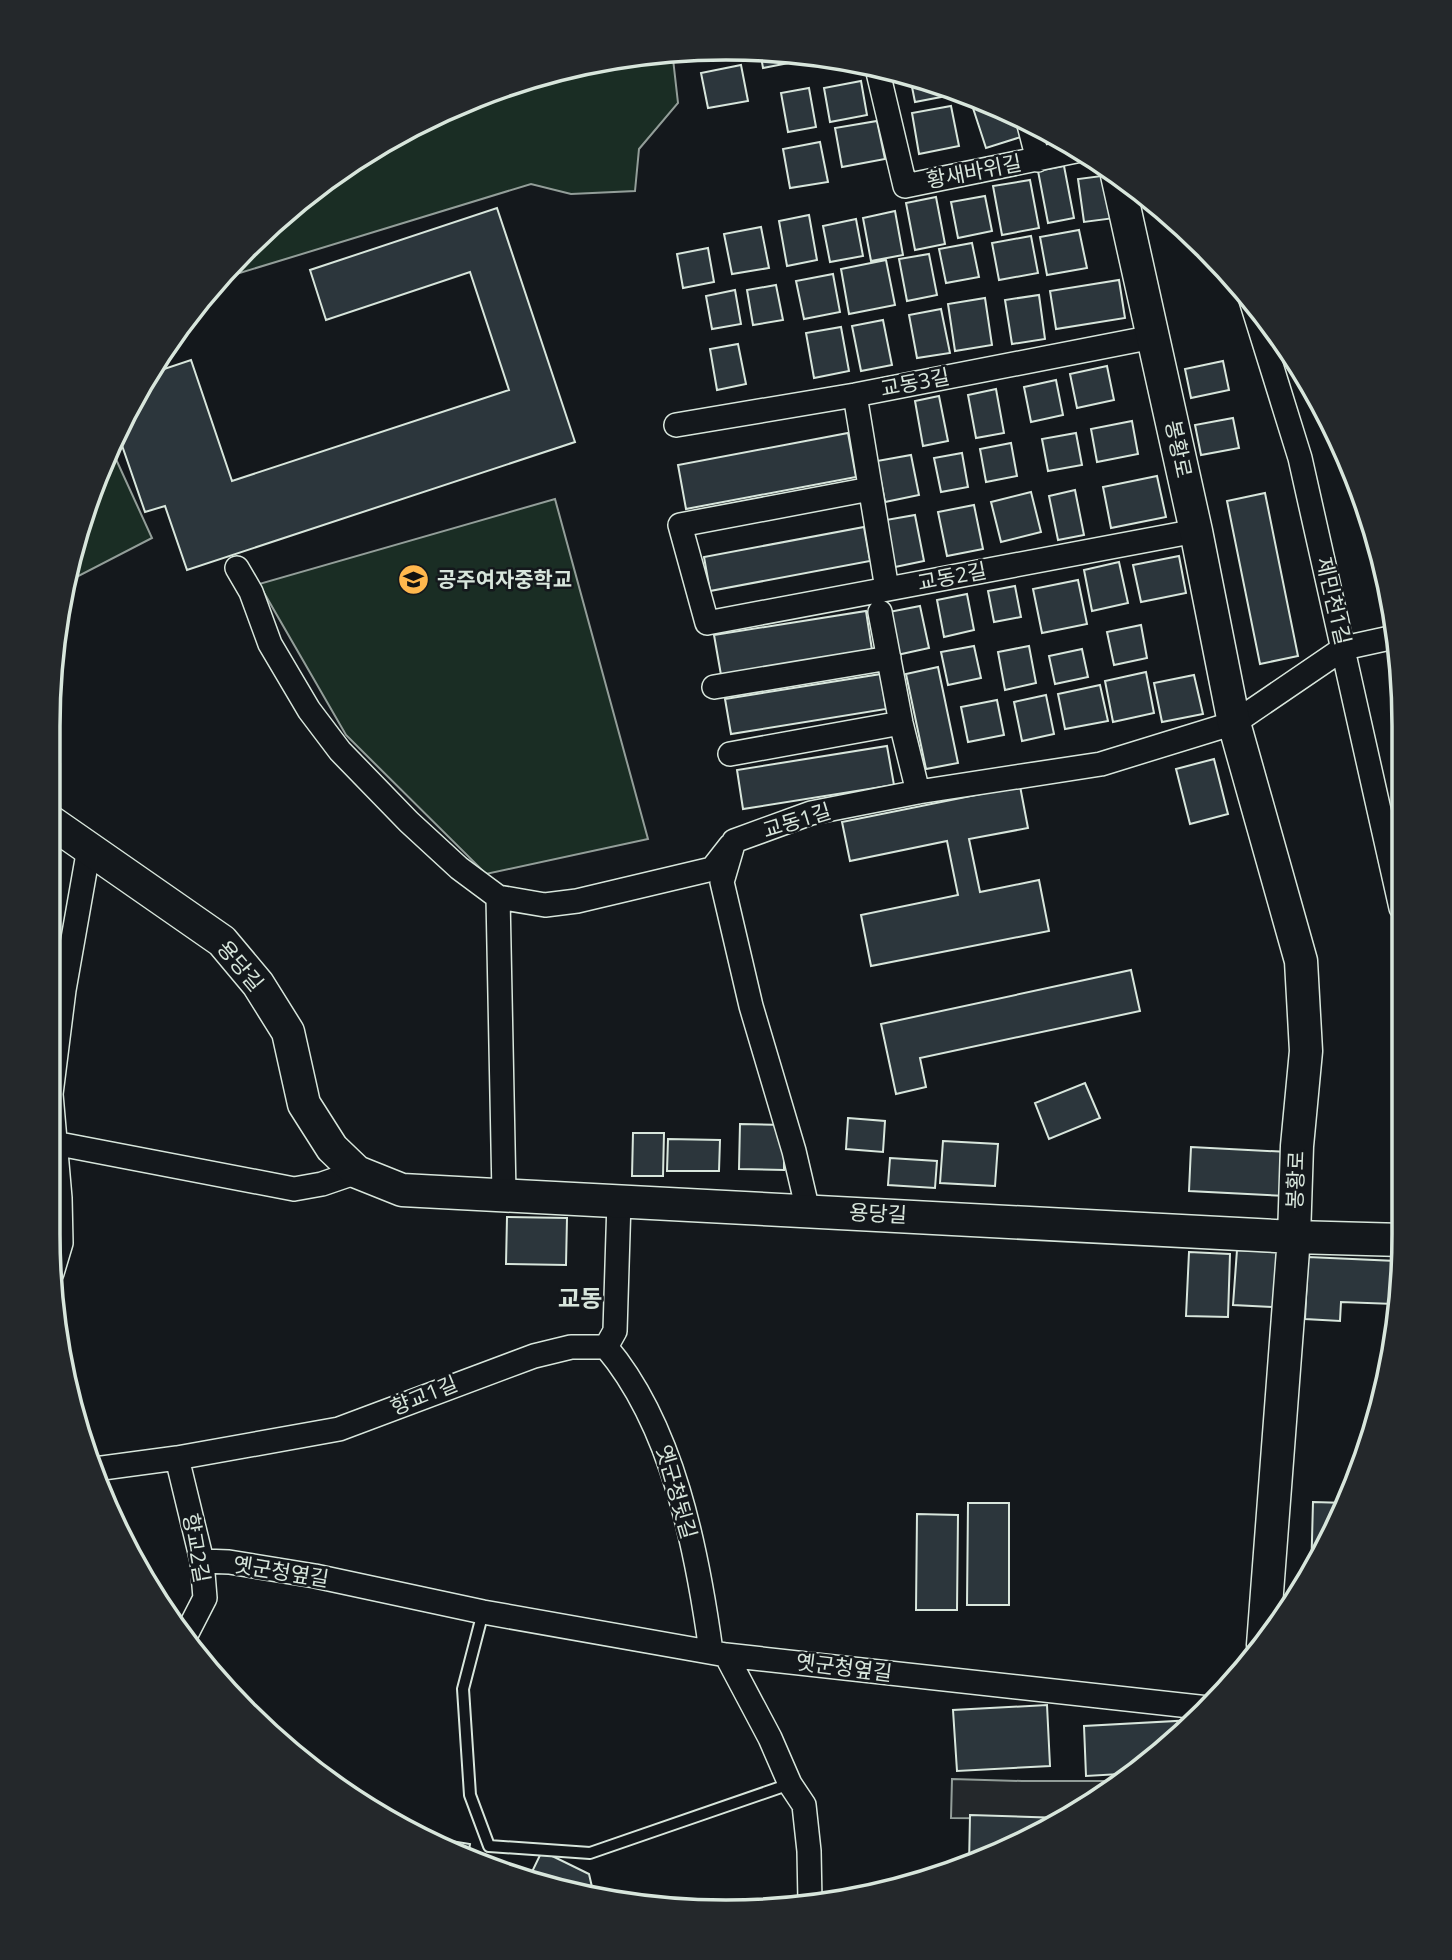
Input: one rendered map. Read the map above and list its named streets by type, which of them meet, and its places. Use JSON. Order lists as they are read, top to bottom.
{
  "streets": {
    "street": [
      "황새바위길",
      "교동3길",
      "봉황로",
      "교동2길",
      "제민천1길",
      "교동1길",
      "용당길",
      "향교1길",
      "옛군청뒷길",
      "향교2길",
      "옛군청옆길"
    ]
  },
  "crossings": [
    ["교동3길", "봉황로"],
    ["봉황로", "교동2길"],
    ["봉황로", "교동1길"],
    ["봉황로", "용당길"],
    ["교동1길", "용당길"],
    ["향교1길", "옛군청뒷길"],
    ["향교1길", "향교2길"],
    ["옛군청뒷길", "옛군청옆길"],
    ["향교2길", "옛군청옆길"]
  ],
  "districts": ["교동"],
  "places": {
    "school or university": ["공주여자중학교"]
  }
}
